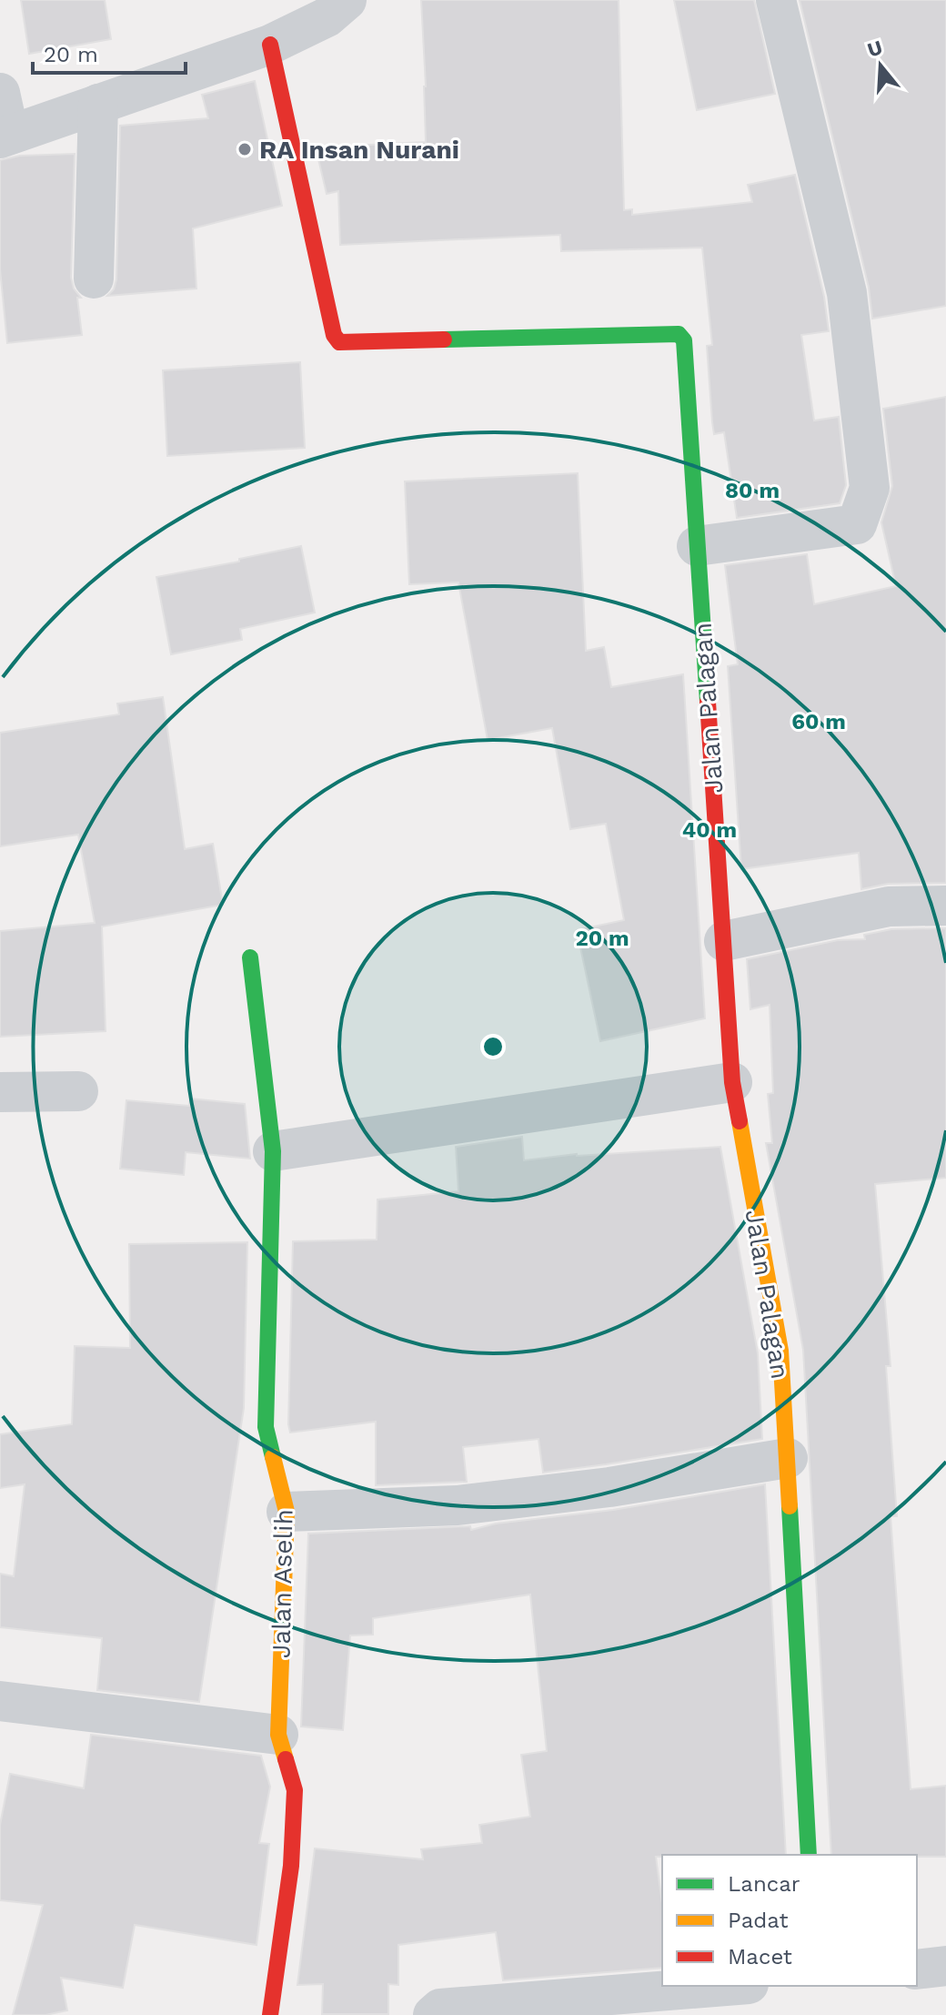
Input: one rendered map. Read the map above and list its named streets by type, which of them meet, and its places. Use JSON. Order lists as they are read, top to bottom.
{
  "streets": {
    "street": ["Jalan Palagan", "Jalan Aselih"]
  },
  "places": ["RA Insan Nurani"],
  "legend": ["Lancar", "Padat", "Macet"],
  "scale_bar": "20 m",
  "north": "top",
  "rings": [
    "80 m",
    "60 m",
    "40 m",
    "20 m"
  ]
}
